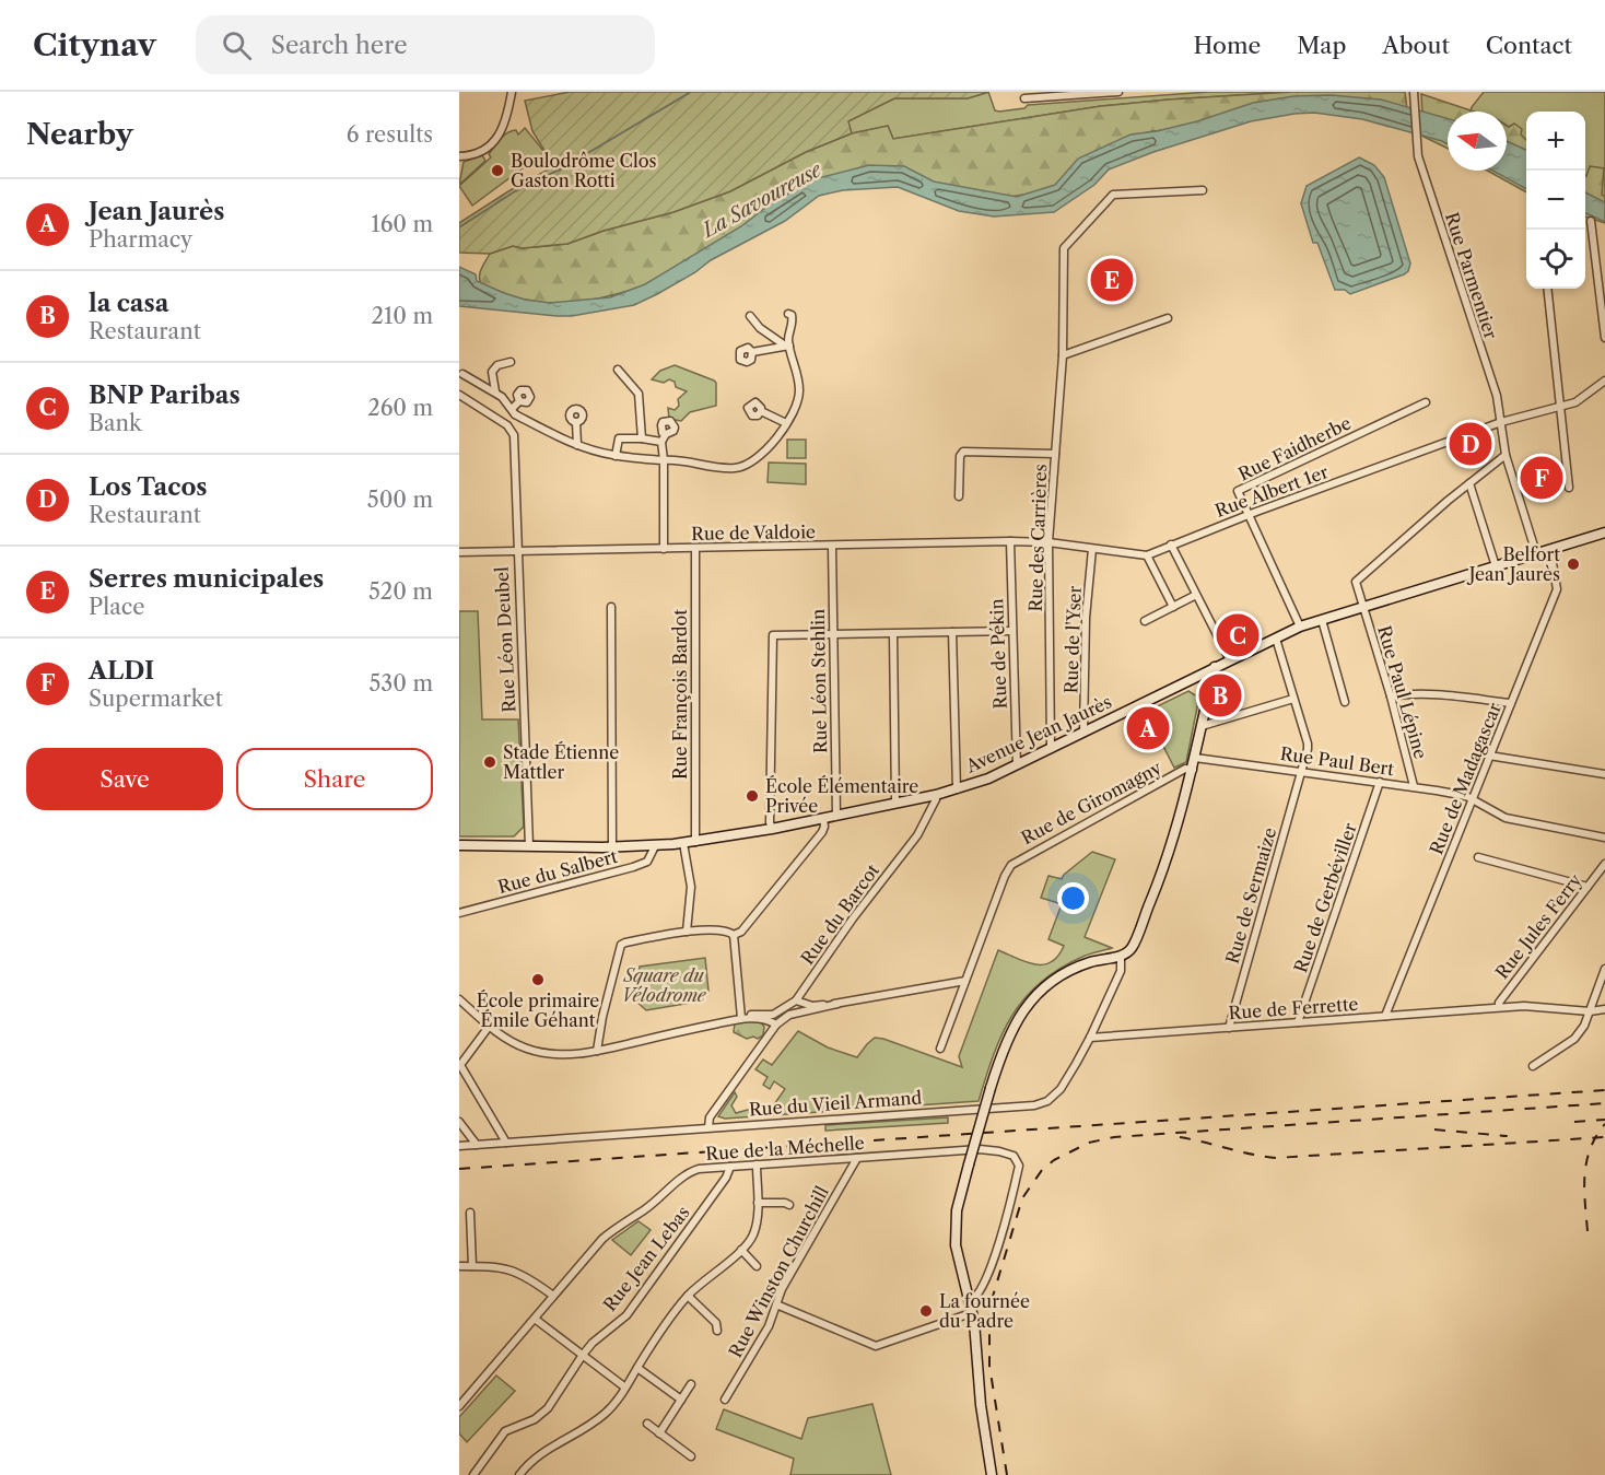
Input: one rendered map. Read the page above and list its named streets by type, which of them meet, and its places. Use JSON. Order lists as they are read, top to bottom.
{
  "streets": {
    "main road": ["Avenue Jean Jaurès"],
    "street": [
      "Rue Parmentier",
      "Rue Faidherbe",
      "Rue Albert 1er",
      "Rue de Valdoie",
      "Rue des Carrières",
      "Rue Léon Deubel",
      "Rue de l'Yser",
      "Rue de Pékin",
      "Rue Léon Stehlin",
      "Rue Paul Lépine",
      "Rue François Bardot",
      "Rue Paul Bert",
      "Rue de Madagascar",
      "Rue de Giromagny",
      "Rue du Salbert",
      "Rue de Sermaize",
      "Rue de Gerbéviller",
      "Rue du Barcot",
      "Rue Jules Ferry",
      "Rue de Ferrette",
      "Rue du Vieil Armand",
      "Rue de la Méchelle",
      "Rue Jean Lebas",
      "Rue Winston Churchill"
    ]
  },
  "crossings": [
    ["Rue Parmentier", "Rue Albert 1er"],
    ["Rue Parmentier", "Avenue Jean Jaurès"],
    ["Rue Faidherbe", "Rue Albert 1er"],
    ["Rue Faidherbe", "Avenue Jean Jaurès"],
    ["Rue de Valdoie", "Rue des Carrières"],
    ["Rue de Valdoie", "Rue Léon Deubel"],
    ["Rue de Valdoie", "Rue de Pékin"],
    ["Rue de Valdoie", "Rue Léon Stehlin"],
    ["Rue de Valdoie", "Rue François Bardot"],
    ["Rue des Carrières", "Avenue Jean Jaurès"],
    ["Rue Léon Deubel", "Avenue Jean Jaurès"],
    ["Rue de l'Yser", "Avenue Jean Jaurès"],
    ["Rue de Pékin", "Avenue Jean Jaurès"],
    ["Rue Léon Stehlin", "Avenue Jean Jaurès"],
    ["Rue Paul Lépine", "Avenue Jean Jaurès"],
    ["Rue Paul Lépine", "Rue Paul Bert"],
    ["Rue François Bardot", "Avenue Jean Jaurès"],
    ["Avenue Jean Jaurès", "Rue de Madagascar"],
    ["Avenue Jean Jaurès", "Rue du Salbert"],
    ["Avenue Jean Jaurès", "Rue de Sermaize"],
    ["Avenue Jean Jaurès", "Rue du Barcot"],
    ["Rue Paul Bert", "Rue de Madagascar"],
    ["Rue Paul Bert", "Rue de Sermaize"],
    ["Rue Paul Bert", "Rue de Gerbéviller"],
    ["Rue de Madagascar", "Rue de Ferrette"],
    ["Rue de Sermaize", "Rue de Ferrette"],
    ["Rue de Gerbéviller", "Rue de Ferrette"],
    ["Rue Jules Ferry", "Rue de Ferrette"],
    ["Rue de Ferrette", "Rue du Vieil Armand"],
    ["Rue de la Méchelle", "Rue Jean Lebas"],
    ["Rue de la Méchelle", "Rue Winston Churchill"]
  ],
  "water": ["La Savoureuse"],
  "parks": ["Square du Vélodrome"],
  "places": [
    "Boulodrôme Clos Gaston Rotti",
    "Belfort Jean Jaurès",
    "Stade Étienne Mattler",
    "École Élémentaire Privée",
    "École primaire Émile Géhant",
    "La fournée du Padre"
  ],
  "north": "left",
  "page": {
    "header": "Citynav",
    "search": "Search here",
    "nav": [
      "Home",
      "Map",
      "About",
      "Contact"
    ],
    "heading": ["Nearby", "6 results"],
    "map_buttons": ["+", "−"],
    "list": [
      {
        "mark": "A",
        "name": "Jean Jaurès",
        "note": "Pharmacy",
        "value": "160 m"
      },
      {
        "mark": "B",
        "name": "la casa",
        "note": "Restaurant",
        "value": "210 m"
      },
      {
        "mark": "C",
        "name": "BNP Paribas",
        "note": "Bank",
        "value": "260 m"
      },
      {
        "mark": "D",
        "name": "Los Tacos",
        "note": "Restaurant",
        "value": "500 m"
      },
      {
        "mark": "E",
        "name": "Serres municipales",
        "note": "Place",
        "value": "520 m"
      },
      {
        "mark": "F",
        "name": "ALDI",
        "note": "Supermarket",
        "value": "530 m"
      }
    ],
    "pins": [
      "E",
      "D",
      "F",
      "C",
      "B",
      "A"
    ],
    "buttons": ["Save", "Share"]
  }
}
